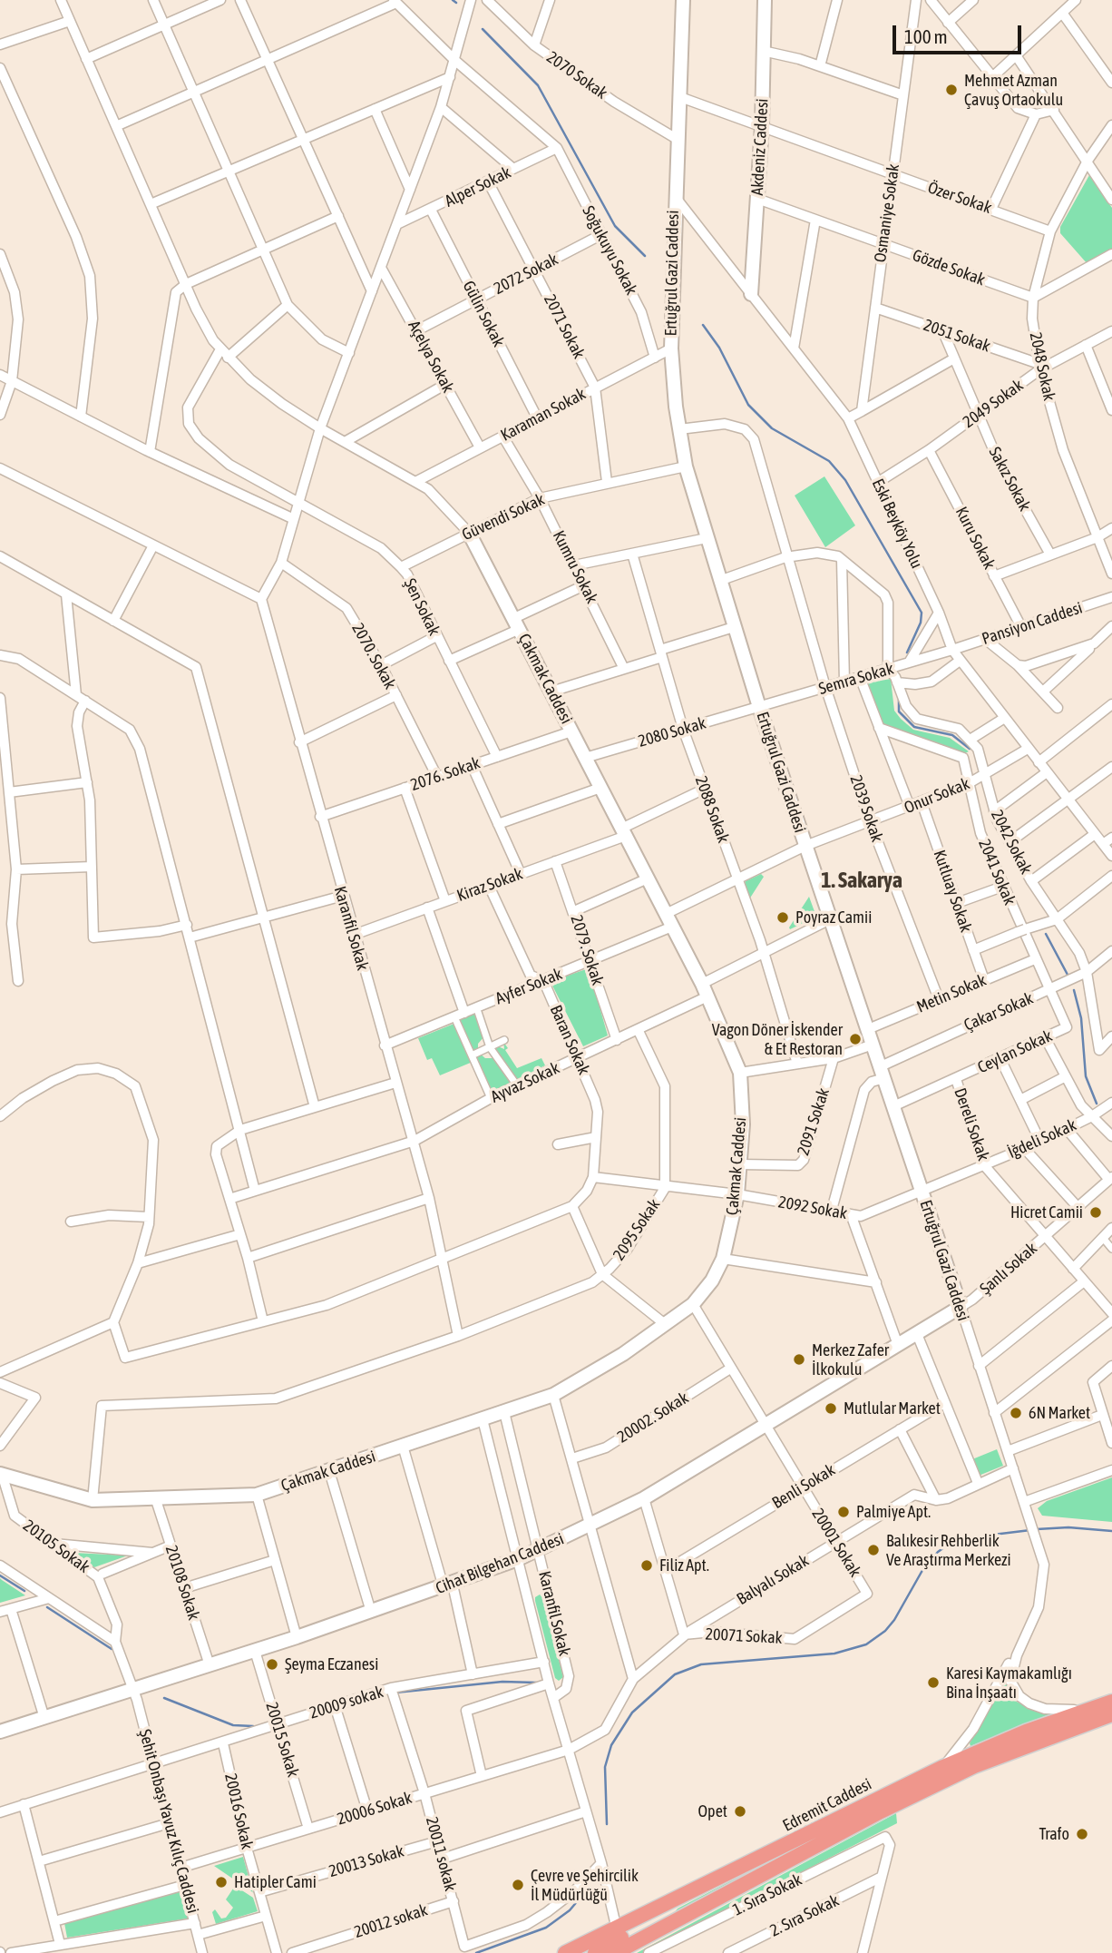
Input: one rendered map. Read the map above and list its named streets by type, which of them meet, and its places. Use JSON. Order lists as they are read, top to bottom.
{
  "streets": {
    "highway": ["Edremit Caddesi"],
    "main road": [
      "Akdeniz Caddesi",
      "Ertuğrul Gazi Caddesi",
      "Çakmak Caddesi",
      "Cihat Bilgehan Caddesi"
    ],
    "street": [
      "2070 Sokak",
      "Alper Sokak",
      "Özer Sokak",
      "Osmaniye Sokak",
      "Soğukuyu Sokak",
      "Gözde Sokak",
      "2072 Sokak",
      "Gülin Sokak",
      "2071 Sokak",
      "2051 Sokak",
      "Açelya Sokak",
      "2048 Sokak",
      "2049 Sokak",
      "Karaman Sokak",
      "Sakız Sokak",
      "Güvendi Sokak",
      "Eski Beyköy Yolu",
      "Kuru Sokak",
      "Kumru Sokak",
      "Şen Sokak",
      "Pansiyon Caddesi",
      "2070. Sokak",
      "Semra Sokak",
      "2080 Sokak",
      "2076. Sokak",
      "Onur Sokak",
      "2039 Sokak",
      "2088 Sokak",
      "2042 Sokak",
      "2041 Sokak",
      "Kiraz Sokak",
      "Kutluay Sokak",
      "Karanfil Sokak",
      "2079. Sokak",
      "Ayfer Sokak",
      "Metin Sokak",
      "Çakar Sokak",
      "Baran Sokak",
      "Ceylan Sokak",
      "Ayvaz Sokak",
      "2091 Sokak",
      "Dereli Sokak",
      "İğdeli Sokak",
      "2092 Sokak",
      "2095 Sokak",
      "Şanlı Sokak",
      "20002. Sokak",
      "Benli Sokak",
      "20001 Sokak",
      "20105 Sokak",
      "Balyalı Sokak",
      "20108 Sokak",
      "20071 Sokak",
      "20009 sokak",
      "20015 Sokak",
      "20006 Sokak",
      "20016 Sokak",
      "Şehit Onbaşı Yavuz Kılıç Caddesi",
      "20011 sokak",
      "20013 Sokak",
      "1. Sıra Sokak",
      "2. Sıra Sokak",
      "20012 sokak"
    ]
  },
  "crossings": [
    ["2070 Sokak", "Ertuğrul Gazi Caddesi"],
    ["Akdeniz Caddesi", "Özer Sokak"],
    ["Akdeniz Caddesi", "Gözde Sokak"],
    ["Akdeniz Caddesi", "Eski Beyköy Yolu"],
    ["Alper Sokak", "Soğukuyu Sokak"],
    ["Alper Sokak", "Gülin Sokak"],
    ["Alper Sokak", "2071 Sokak"],
    ["Özer Sokak", "Osmaniye Sokak"],
    ["Özer Sokak", "Ertuğrul Gazi Caddesi"],
    ["Özer Sokak", "2048 Sokak"],
    ["Osmaniye Sokak", "Gözde Sokak"],
    ["Osmaniye Sokak", "2051 Sokak"],
    ["Soğukuyu Sokak", "2072 Sokak"],
    ["Soğukuyu Sokak", "Karaman Sokak"],
    ["Gözde Sokak", "2048 Sokak"],
    ["Ertuğrul Gazi Caddesi", "Karaman Sokak"],
    ["Ertuğrul Gazi Caddesi", "Güvendi Sokak"],
    ["Ertuğrul Gazi Caddesi", "Eski Beyköy Yolu"],
    ["Ertuğrul Gazi Caddesi", "Semra Sokak"],
    ["Ertuğrul Gazi Caddesi", "2080 Sokak"],
    ["Ertuğrul Gazi Caddesi", "Onur Sokak"],
    ["Ertuğrul Gazi Caddesi", "2039 Sokak"],
    ["Ertuğrul Gazi Caddesi", "Metin Sokak"],
    ["Ertuğrul Gazi Caddesi", "Çakar Sokak"],
    ["Ertuğrul Gazi Caddesi", "Ceylan Sokak"],
    ["Ertuğrul Gazi Caddesi", "Ayvaz Sokak"],
    ["Ertuğrul Gazi Caddesi", "İğdeli Sokak"],
    ["Ertuğrul Gazi Caddesi", "2092 Sokak"],
    ["Ertuğrul Gazi Caddesi", "Şanlı Sokak"],
    ["Ertuğrul Gazi Caddesi", "Cihat Bilgehan Caddesi"],
    ["Ertuğrul Gazi Caddesi", "Balyalı Sokak"],
    ["2072 Sokak", "Gülin Sokak"],
    ["2072 Sokak", "2071 Sokak"],
    ["2072 Sokak", "Açelya Sokak"],
    ["Gülin Sokak", "Karaman Sokak"],
    ["2071 Sokak", "Karaman Sokak"],
    ["2071 Sokak", "Güvendi Sokak"],
    ["2051 Sokak", "2048 Sokak"],
    ["2051 Sokak", "2049 Sokak"],
    ["2051 Sokak", "Sakız Sokak"],
    ["Açelya Sokak", "Karaman Sokak"],
    ["2048 Sokak", "2049 Sokak"],
    ["2049 Sokak", "Sakız Sokak"],
    ["2049 Sokak", "Eski Beyköy Yolu"],
    ["2049 Sokak", "Kuru Sokak"],
    ["Karaman Sokak", "Kumru Sokak"],
    ["Güvendi Sokak", "Kumru Sokak"],
    ["Güvendi Sokak", "Şen Sokak"],
    ["Güvendi Sokak", "Çakmak Caddesi"],
    ["Eski Beyköy Yolu", "Pansiyon Caddesi"],
    ["Eski Beyköy Yolu", "Semra Sokak"],
    ["Eski Beyköy Yolu", "Onur Sokak"],
    ["Kuru Sokak", "Pansiyon Caddesi"],
    ["Şen Sokak", "2076. Sokak"],
    ["Pansiyon Caddesi", "Semra Sokak"],
    ["2070. Sokak", "2076. Sokak"],
    ["Çakmak Caddesi", "2080 Sokak"],
    ["Çakmak Caddesi", "2076. Sokak"],
    ["Çakmak Caddesi", "Onur Sokak"],
    ["Çakmak Caddesi", "Kiraz Sokak"],
    ["Çakmak Caddesi", "Karanfil Sokak"],
    ["Çakmak Caddesi", "Ayfer Sokak"],
    ["Çakmak Caddesi", "Ayvaz Sokak"],
    ["Çakmak Caddesi", "2091 Sokak"],
    ["Çakmak Caddesi", "2092 Sokak"],
    ["Çakmak Caddesi", "2095 Sokak"],
    ["Çakmak Caddesi", "20001 Sokak"],
    ["Çakmak Caddesi", "20105 Sokak"],
    ["Çakmak Caddesi", "20108 Sokak"],
    ["Semra Sokak", "2080 Sokak"],
    ["Semra Sokak", "2039 Sokak"],
    ["2080 Sokak", "2088 Sokak"],
    ["2076. Sokak", "Karanfil Sokak"],
    ["Onur Sokak", "2039 Sokak"],
    ["Onur Sokak", "2088 Sokak"],
    ["Onur Sokak", "2042 Sokak"],
    ["Onur Sokak", "2041 Sokak"],
    ["Onur Sokak", "Kutluay Sokak"],
    ["2039 Sokak", "Metin Sokak"],
    ["2088 Sokak", "Kiraz Sokak"],
    ["2088 Sokak", "Ayvaz Sokak"],
    ["2042 Sokak", "Çakar Sokak"],
    ["2041 Sokak", "Metin Sokak"],
    ["2041 Sokak", "Çakar Sokak"],
    ["2041 Sokak", "Ceylan Sokak"],
    ["Kiraz Sokak", "Karanfil Sokak"],
    ["Kiraz Sokak", "2079. Sokak"],
    ["Kiraz Sokak", "Baran Sokak"],
    ["Kutluay Sokak", "Metin Sokak"],
    ["Karanfil Sokak", "Ayfer Sokak"],
    ["Karanfil Sokak", "Ayvaz Sokak"],
    ["Karanfil Sokak", "2095 Sokak"],
    ["Karanfil Sokak", "Cihat Bilgehan Caddesi"],
    ["Karanfil Sokak", "Balyalı Sokak"],
    ["Karanfil Sokak", "20009 sokak"],
    ["Karanfil Sokak", "Edremit Caddesi"],
    ["Karanfil Sokak", "20006 Sokak"],
    ["Karanfil Sokak", "20011 sokak"],
    ["2079. Sokak", "Ayfer Sokak"],
    ["2079. Sokak", "Ayvaz Sokak"],
    ["Ayfer Sokak", "Baran Sokak"],
    ["Çakar Sokak", "2092 Sokak"],
    ["Baran Sokak", "Ayvaz Sokak"],
    ["Baran Sokak", "2092 Sokak"],
    ["Ceylan Sokak", "Dereli Sokak"],
    ["Ayvaz Sokak", "2095 Sokak"],
    ["Dereli Sokak", "İğdeli Sokak"],
    ["Dereli Sokak", "Şanlı Sokak"],
    ["İğdeli Sokak", "2092 Sokak"],
    ["2092 Sokak", "2095 Sokak"],
    ["Şanlı Sokak", "Cihat Bilgehan Caddesi"],
    ["20002. Sokak", "20001 Sokak"],
    ["Benli Sokak", "20001 Sokak"],
    ["20001 Sokak", "Cihat Bilgehan Caddesi"],
    ["20001 Sokak", "Balyalı Sokak"],
    ["20001 Sokak", "20071 Sokak"],
    ["20105 Sokak", "Cihat Bilgehan Caddesi"],
    ["20105 Sokak", "Şehit Onbaşı Yavuz Kılıç Caddesi"],
    ["Cihat Bilgehan Caddesi", "20108 Sokak"],
    ["Cihat Bilgehan Caddesi", "20015 Sokak"],
    ["Cihat Bilgehan Caddesi", "Şehit Onbaşı Yavuz Kılıç Caddesi"],
    ["Balyalı Sokak", "20071 Sokak"],
    ["Balyalı Sokak", "20006 Sokak"],
    ["20009 sokak", "20015 Sokak"],
    ["20009 sokak", "20016 Sokak"],
    ["20009 sokak", "Şehit Onbaşı Yavuz Kılıç Caddesi"],
    ["20009 sokak", "20011 sokak"],
    ["20015 Sokak", "20006 Sokak"],
    ["20006 Sokak", "20016 Sokak"],
    ["20006 Sokak", "Şehit Onbaşı Yavuz Kılıç Caddesi"],
    ["20006 Sokak", "20011 sokak"],
    ["20016 Sokak", "20013 Sokak"],
    ["20011 sokak", "20013 Sokak"],
    ["20011 sokak", "20012 sokak"],
    ["1. Sıra Sokak", "2. Sıra Sokak"]
  ],
  "districts": ["1. Sakarya"],
  "places": [
    "Mehmet Azman Çavuş Ortaokulu",
    "Poyraz Camii",
    "Vagon Döner İskender & Et Restoran",
    "Hicret Camii",
    "Merkez Zafer İlkokulu",
    "Mutlular Market",
    "6N Market",
    "Palmiye Apt.",
    "Balıkesir Rehberlik Ve Araştırma Merkezi",
    "Filiz Apt.",
    "Şeyma Eczanesi",
    "Karesi Kaymakamlığı Bina İnşaatı",
    "Opet",
    "Trafo",
    "Hatipler Cami",
    "Çevre ve Şehircilik İl Müdürlüğü"
  ],
  "scale_bar": "100 m"
}
